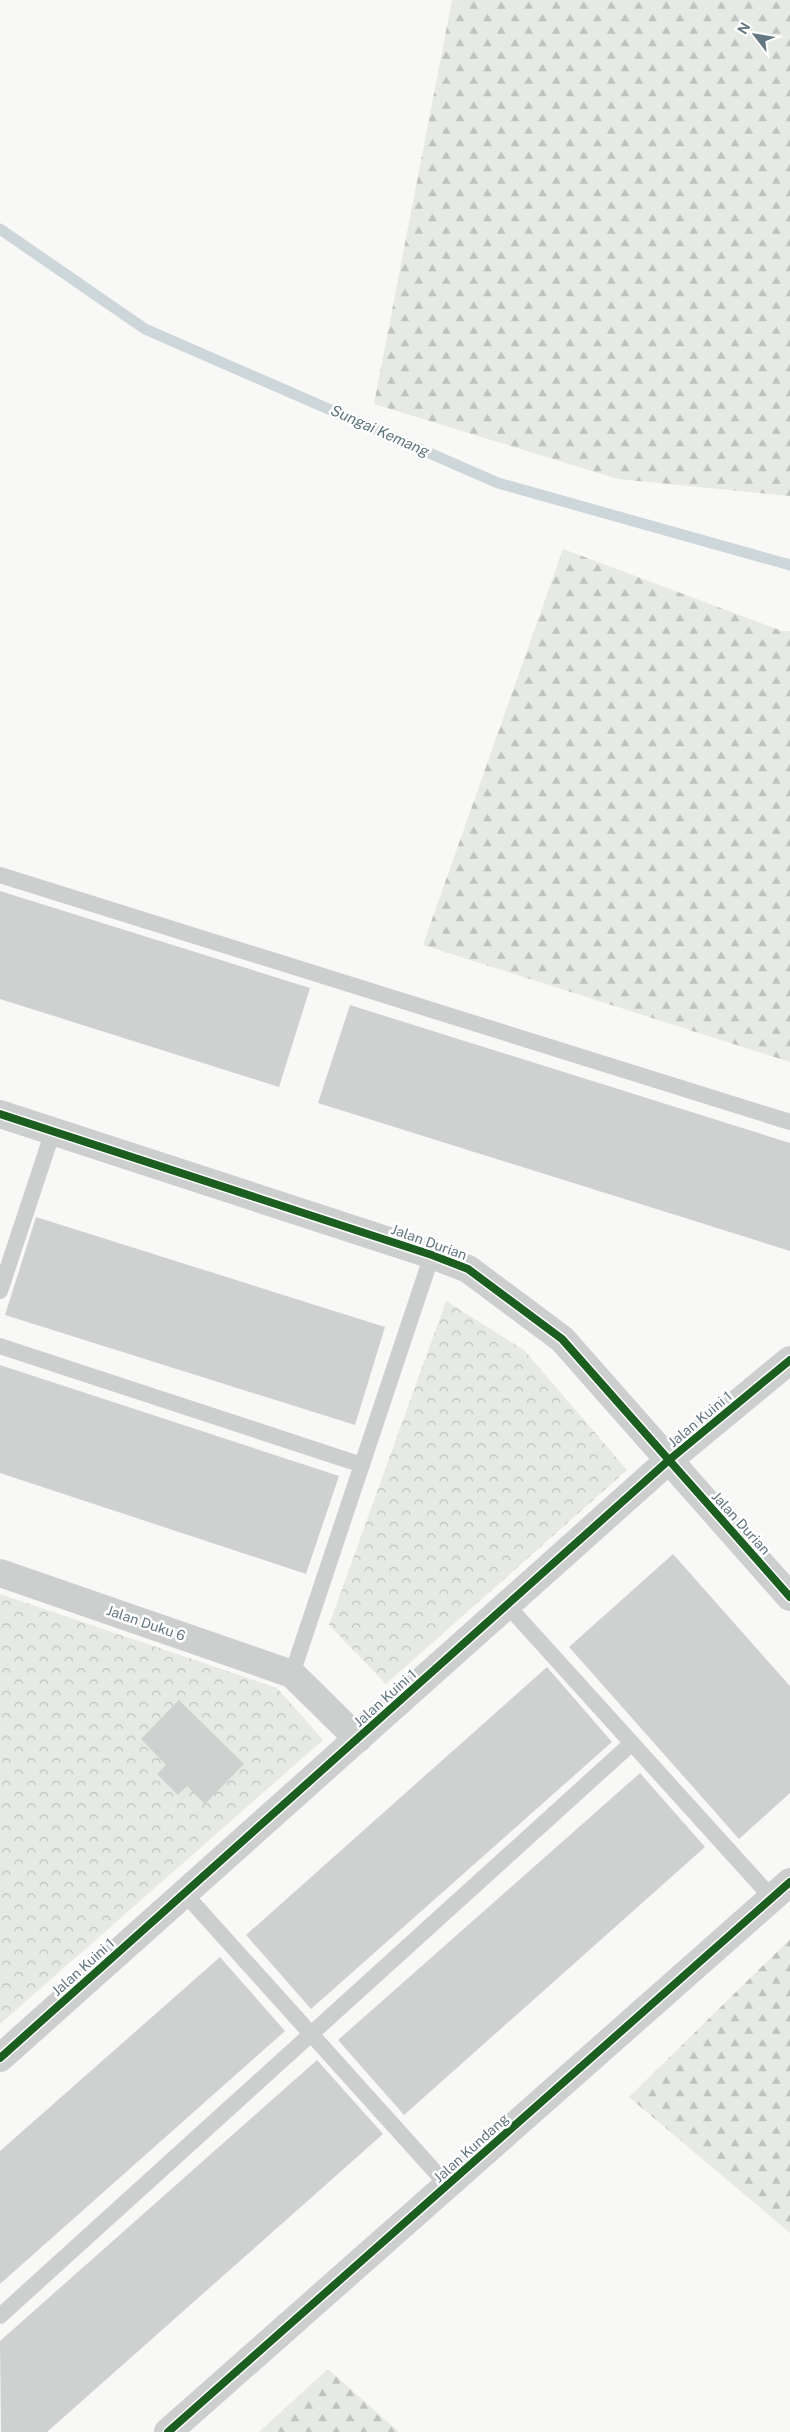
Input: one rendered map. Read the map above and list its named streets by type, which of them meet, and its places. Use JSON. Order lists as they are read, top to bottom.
{
  "streets": {
    "street": [
      "Jalan Durian",
      "Jalan Kuini 1",
      "Jalan Duku 6",
      "Jalan Kundang"
    ]
  },
  "crossings": [
    ["Jalan Durian", "Jalan Kuini 1"]
  ],
  "water": ["Sungai Kemang"],
  "north": "top left"
}
